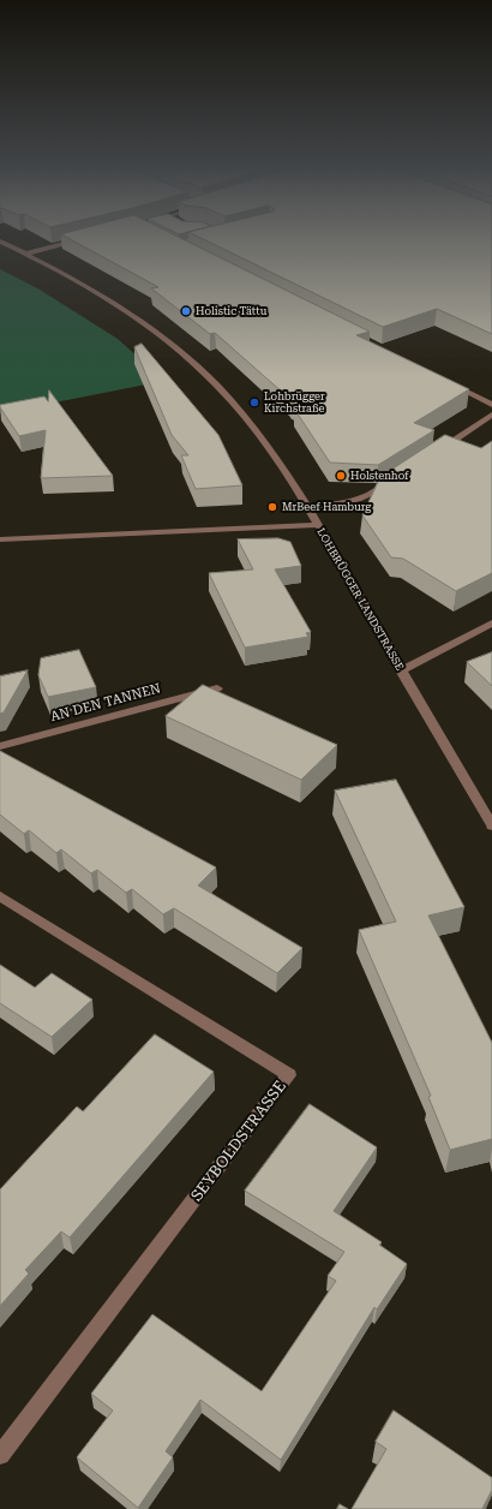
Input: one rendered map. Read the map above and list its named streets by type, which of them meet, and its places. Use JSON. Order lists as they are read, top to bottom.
{
  "streets": {
    "street": ["LOHBRÜGGER LANDSTRASSE", "AN DEN TANNEN", "SEYBOLDSTRASSE"]
  },
  "places": [
    "Holistic Tättu",
    "Lohbrügger Kirchstraße",
    "Holstenhof",
    "MrBeef Hamburg"
  ]
}
